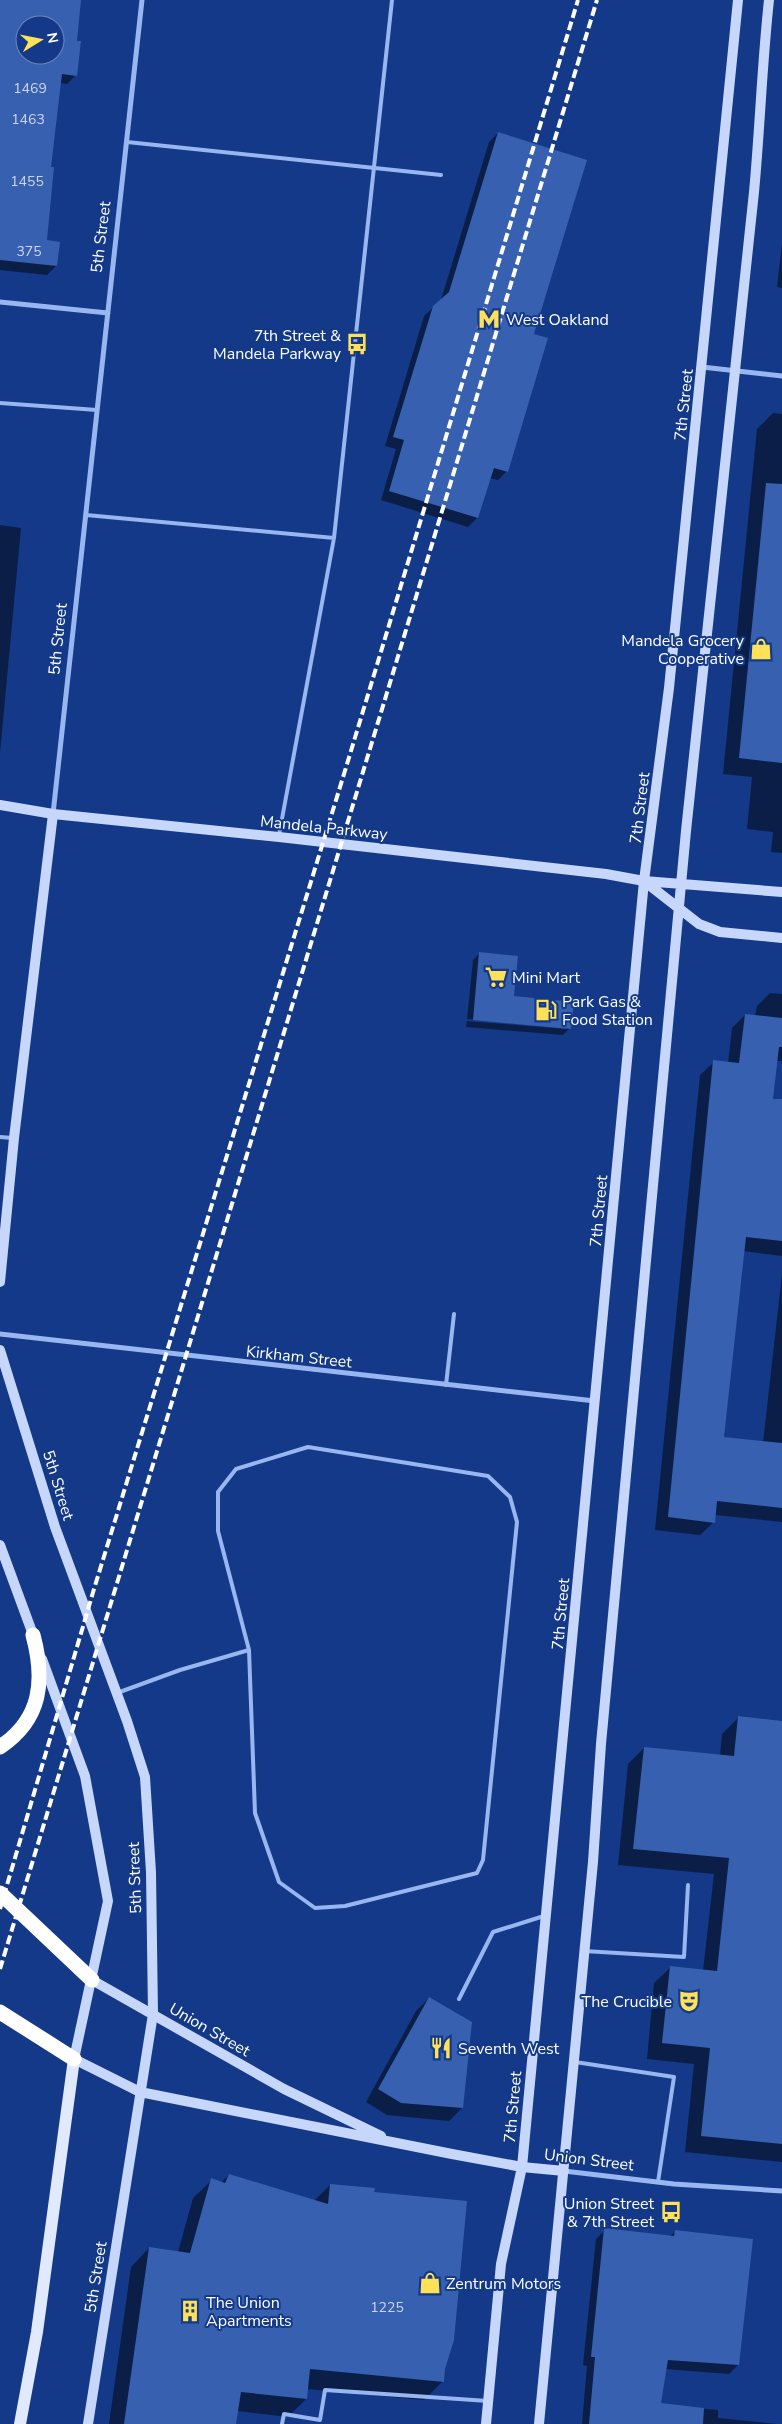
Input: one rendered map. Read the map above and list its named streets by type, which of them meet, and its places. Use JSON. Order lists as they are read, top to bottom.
{
  "streets": {
    "main road": [
      "5th Street",
      "7th Street",
      "Mandela Parkway",
      "Union Street"
    ],
    "street": ["Kirkham Street"]
  },
  "crossings": [
    ["5th Street", "Mandela Parkway"],
    ["5th Street", "Union Street"],
    ["7th Street", "Mandela Parkway"],
    ["7th Street", "Kirkham Street"],
    ["7th Street", "Union Street"]
  ],
  "places": {
    "metro station": ["West Oakland"],
    "bus stop": ["7th Street & Mandela Parkway", "Union Street & 7th Street"],
    "shop": ["Mandela Grocery Cooperative", "Zentrum Motors"],
    "supermarket": ["Mini Mart"],
    "fuel station": ["Park Gas & Food Station"],
    "theatre": ["The Crucible"],
    "restaurant": ["Seventh West"],
    "building": ["The Union Apartments"]
  },
  "house_numbers": [
    "1469",
    "1463",
    "1455",
    "375",
    "1225"
  ],
  "north": "right"
}
